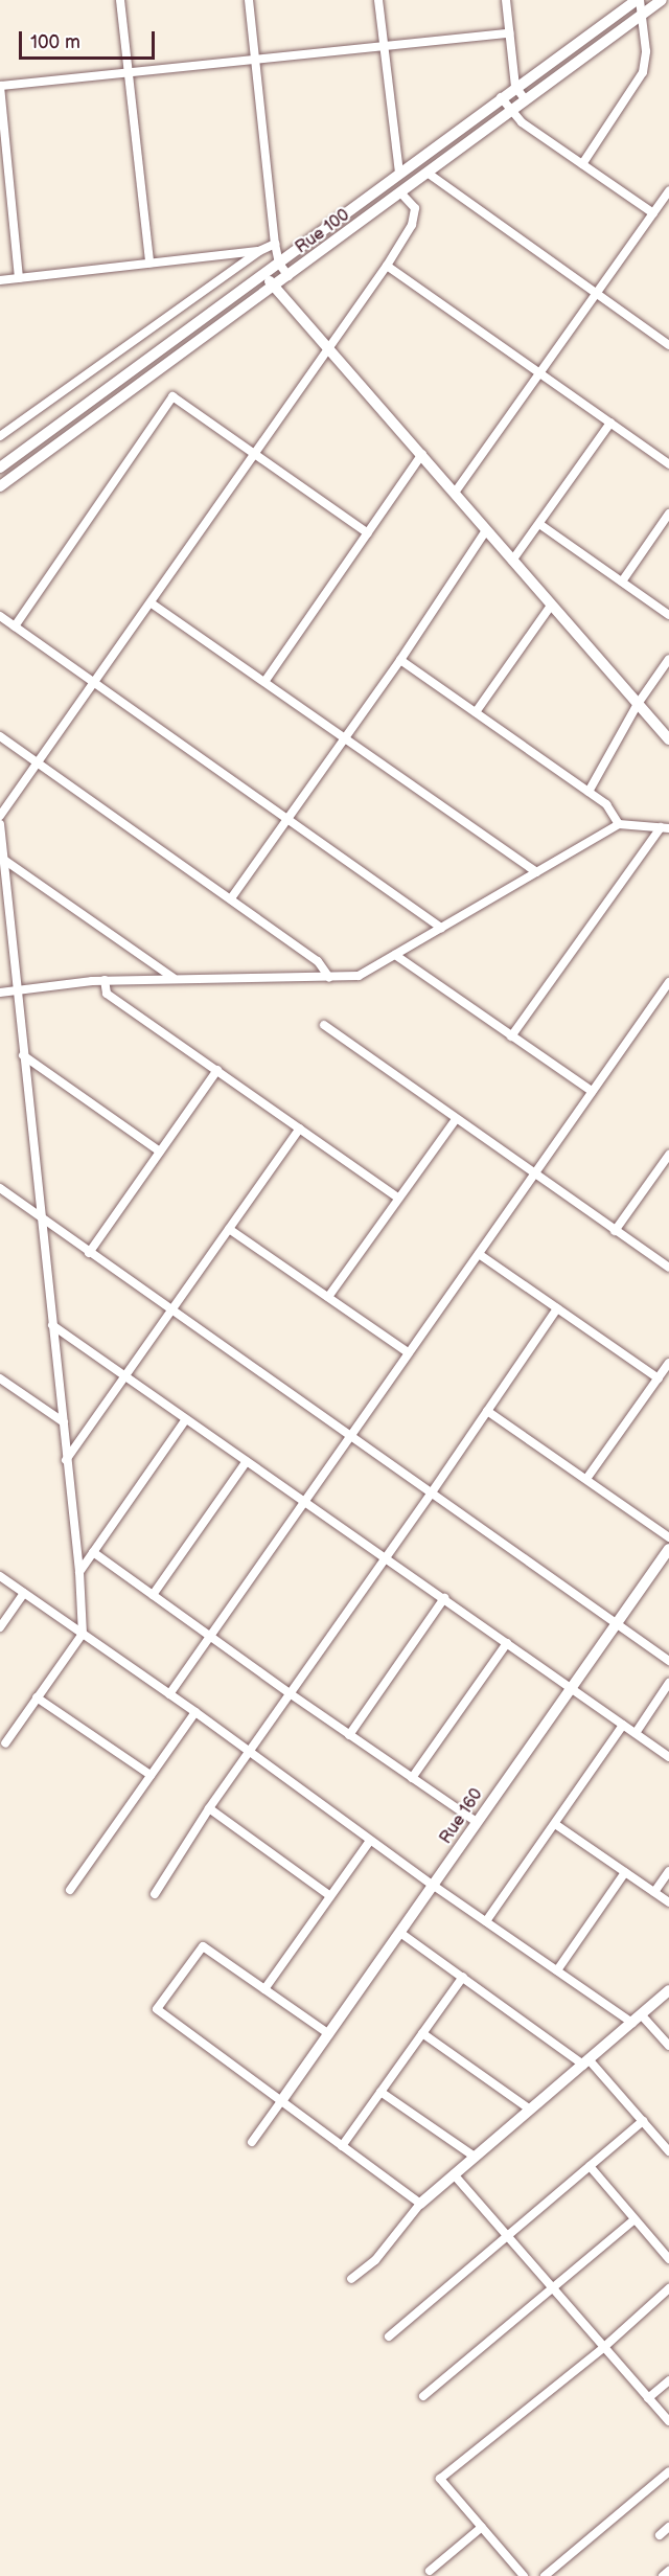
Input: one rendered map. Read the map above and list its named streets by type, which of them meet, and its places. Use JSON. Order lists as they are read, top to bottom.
{
  "streets": {
    "street": ["Rue 100", "Rue 160"]
  },
  "scale_bar": "100 m"
}
